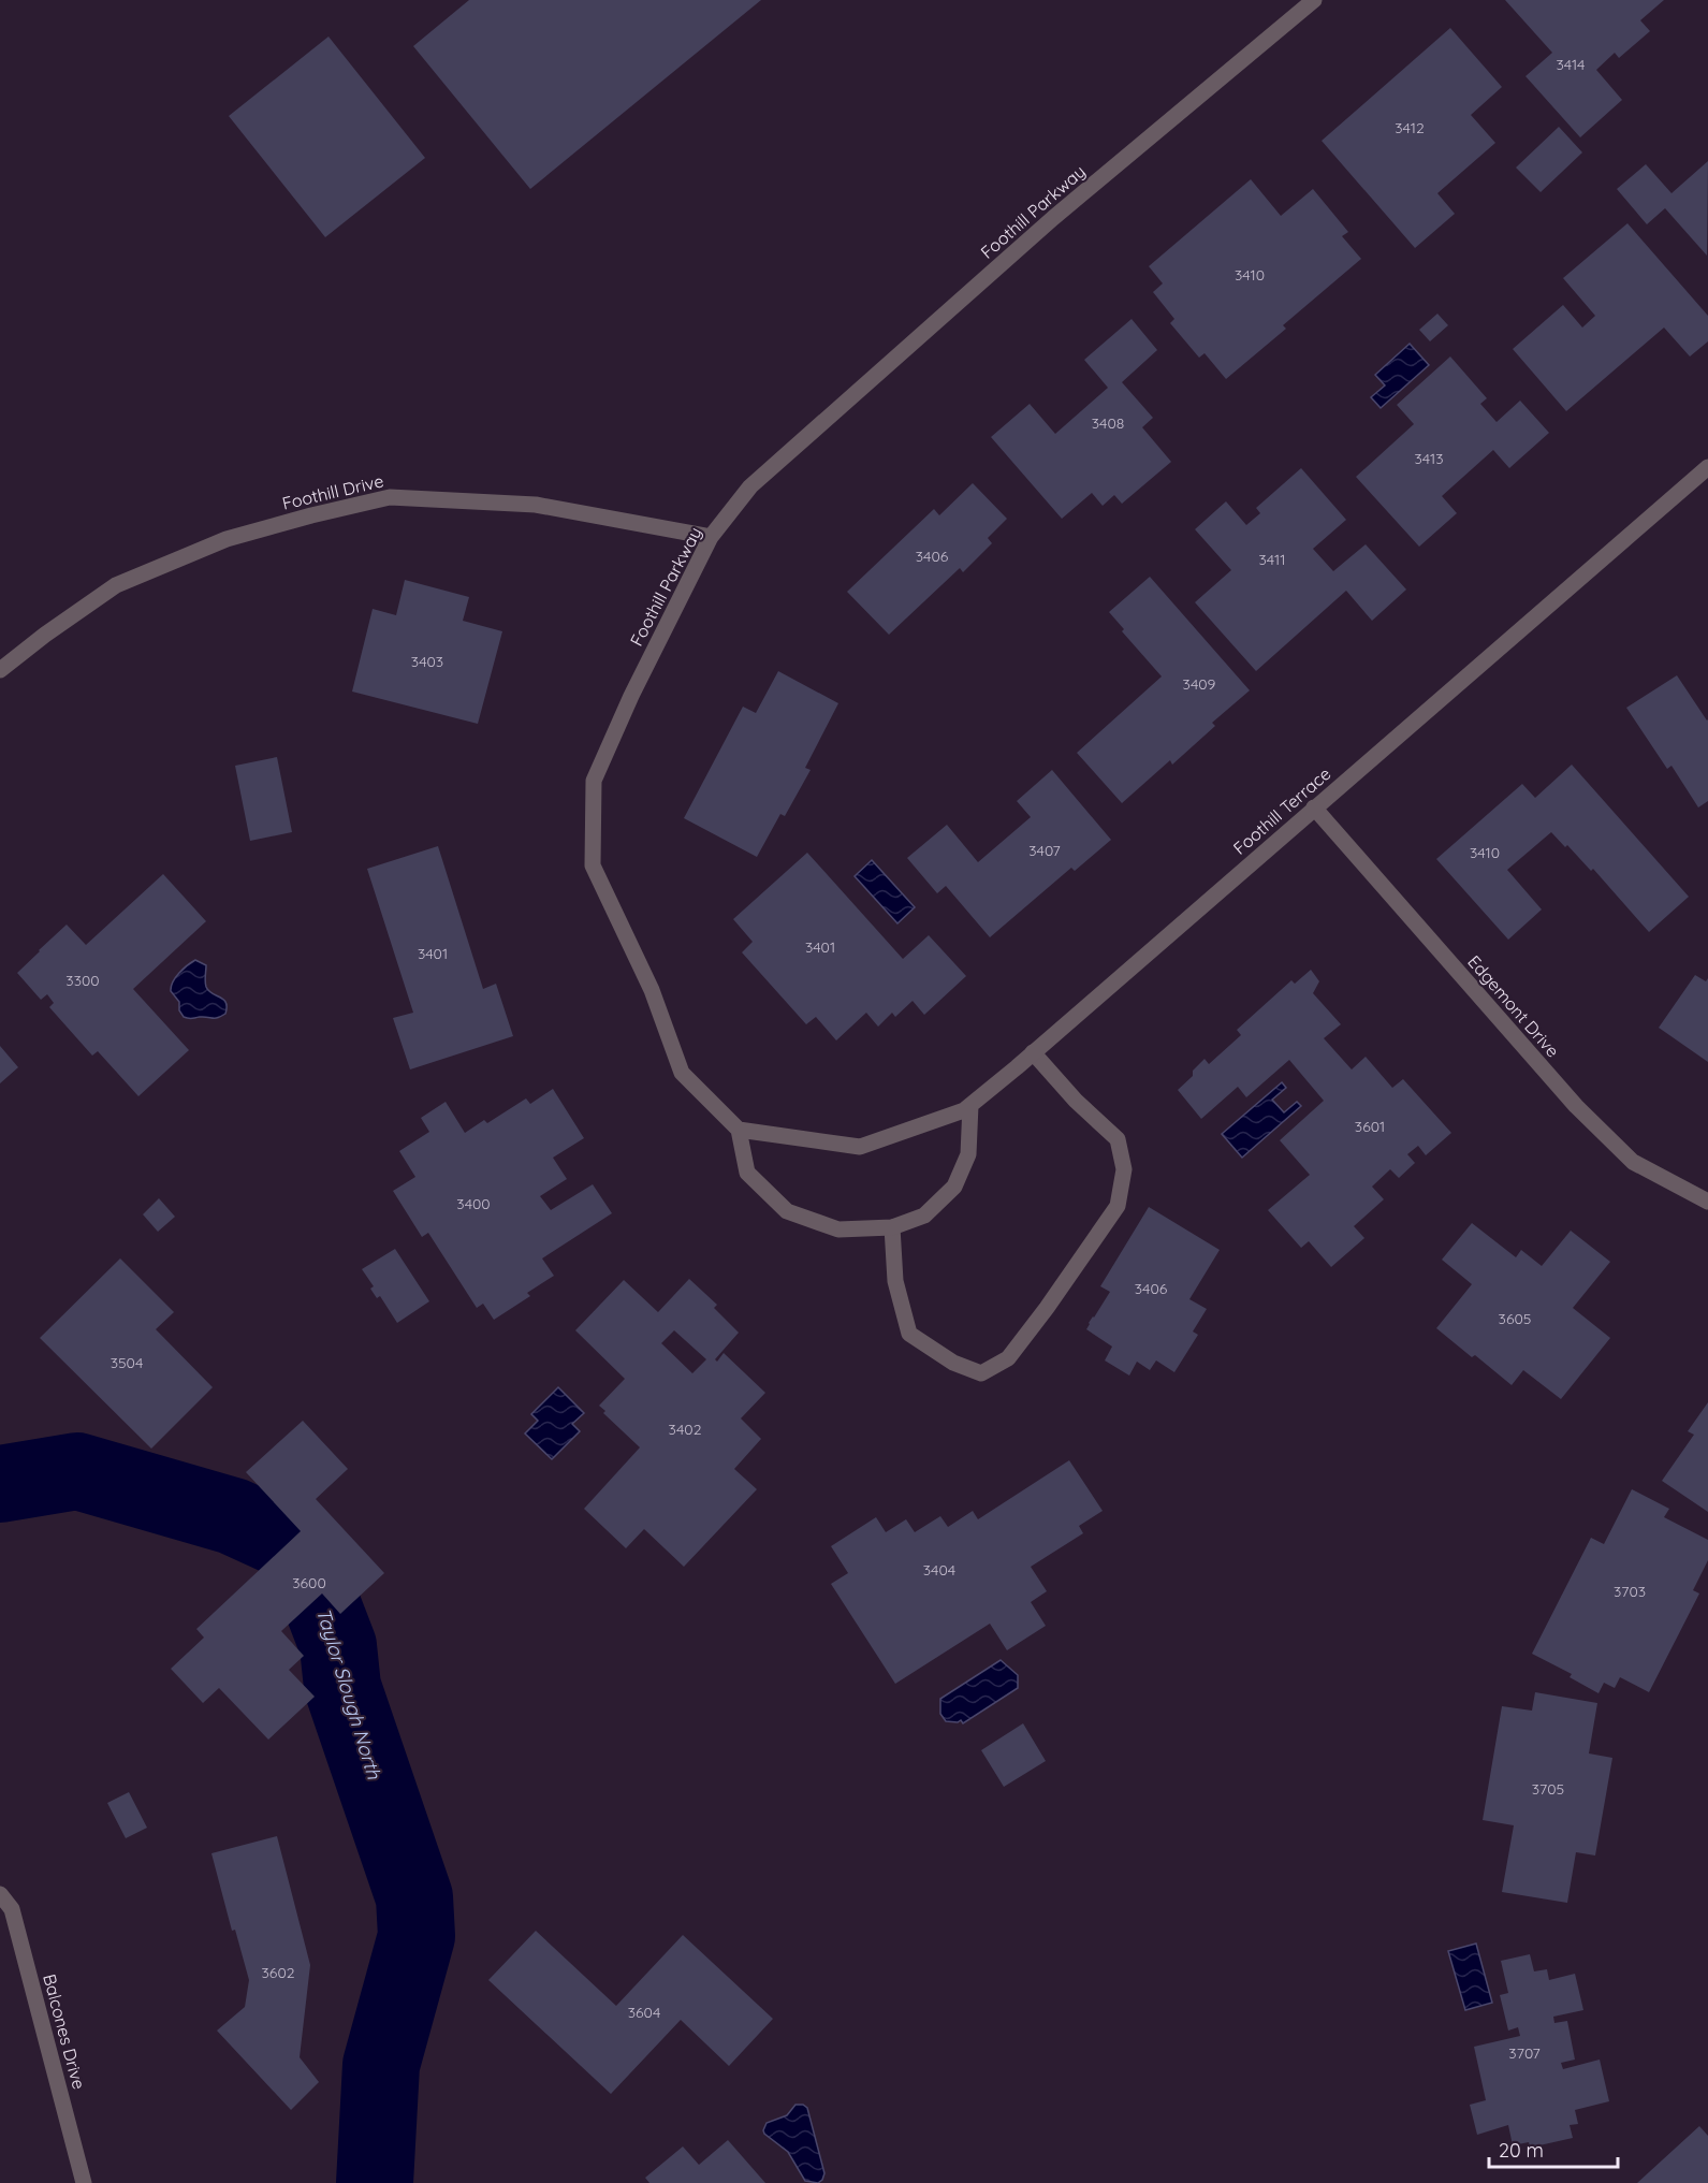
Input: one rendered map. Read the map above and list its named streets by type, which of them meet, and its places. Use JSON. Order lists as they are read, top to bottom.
{
  "streets": {
    "street": [
      "Foothill Parkway",
      "Foothill Drive",
      "Foothill Terrace",
      "Edgemont Drive",
      "Balcones Drive"
    ]
  },
  "crossings": [
    ["Foothill Parkway", "Foothill Drive"],
    ["Foothill Parkway", "Foothill Terrace"],
    ["Foothill Terrace", "Edgemont Drive"]
  ],
  "water": ["Taylor Slough North"],
  "house_numbers": [
    "3414",
    "3412",
    "3410",
    "3408",
    "3413",
    "3406",
    "3411",
    "3403",
    "3409",
    "3407",
    "3410",
    "3401",
    "3401",
    "3300",
    "3601",
    "3400",
    "3406",
    "3605",
    "3504",
    "3402",
    "3404",
    "3600",
    "3703",
    "3705",
    "3602",
    "3604",
    "3707"
  ],
  "scale_bar": "20 m"
}
